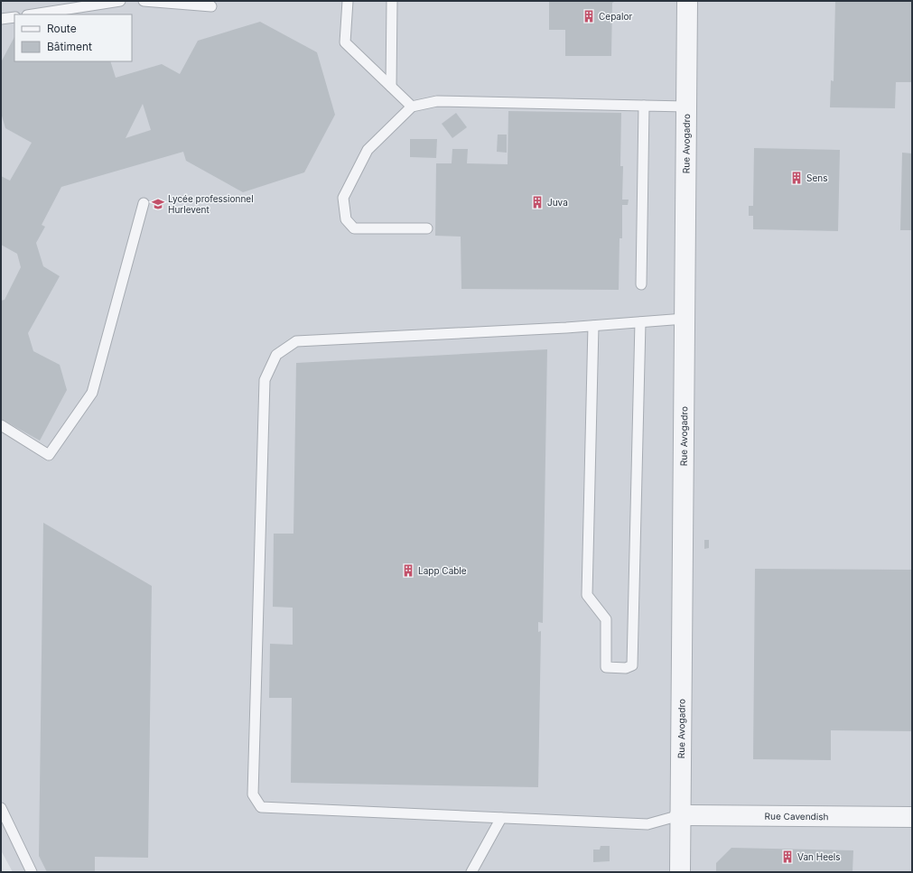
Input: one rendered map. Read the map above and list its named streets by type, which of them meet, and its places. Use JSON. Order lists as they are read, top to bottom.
{
  "streets": {
    "street": ["Rue Avogadro", "Rue Cavendish"]
  },
  "crossings": [
    ["Rue Avogadro", "Rue Cavendish"]
  ],
  "places": {
    "building": [
      "Cepalor",
      "Sens",
      "Juva",
      "Lapp Cable",
      "Van Heels"
    ],
    "school or university": ["Lycée professionnel Hurlevent"]
  },
  "legend": ["Route", "Bâtiment"]
}
